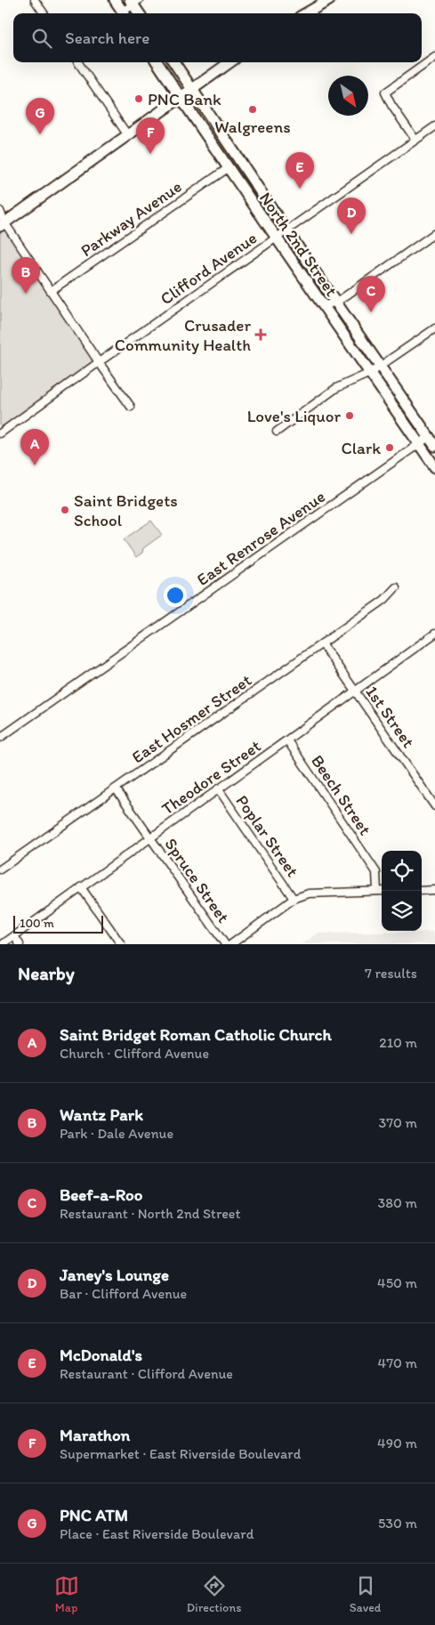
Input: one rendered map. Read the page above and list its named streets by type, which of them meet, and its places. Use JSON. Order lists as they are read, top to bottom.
{
  "streets": {
    "main road": ["North 2nd Street"],
    "street": [
      "Parkway Avenue",
      "Clifford Avenue",
      "East Renrose Avenue",
      "1st Street",
      "East Hosmer Street",
      "Theodore Street",
      "Beech Street",
      "Poplar Street",
      "Spruce Street"
    ]
  },
  "crossings": [
    ["Parkway Avenue", "North 2nd Street"],
    ["North 2nd Street", "Clifford Avenue"],
    ["North 2nd Street", "East Renrose Avenue"],
    ["1st Street", "East Hosmer Street"],
    ["1st Street", "Theodore Street"],
    ["East Hosmer Street", "Spruce Street"],
    ["Theodore Street", "Beech Street"],
    ["Theodore Street", "Poplar Street"],
    ["Theodore Street", "Spruce Street"]
  ],
  "places": {
    "other": [
      "PNC Bank",
      "Walgreens",
      "Love's Liquor",
      "Clark",
      "Saint Bridgets School"
    ],
    "health": ["Crusader Community Health"]
  },
  "scale_bar": "100 m",
  "north": "bottom right",
  "page": {
    "search": "Search here",
    "pins": [
      "G",
      "F",
      "E",
      "D",
      "B",
      "C",
      "A"
    ],
    "scale": "100 m",
    "heading": ["Nearby", "7 results"],
    "list": [
      {
        "mark": "A",
        "name": "Saint Bridget Roman Catholic Church",
        "note": "Church · Clifford Avenue",
        "value": "210 m"
      },
      {
        "mark": "B",
        "name": "Wantz Park",
        "note": "Park · Dale Avenue",
        "value": "370 m"
      },
      {
        "mark": "C",
        "name": "Beef-a-Roo",
        "note": "Restaurant · North 2nd Street",
        "value": "380 m"
      },
      {
        "mark": "D",
        "name": "Janey's Lounge",
        "note": "Bar · Clifford Avenue",
        "value": "450 m"
      },
      {
        "mark": "E",
        "name": "McDonald's",
        "note": "Restaurant · Clifford Avenue",
        "value": "470 m"
      },
      {
        "mark": "F",
        "name": "Marathon",
        "note": "Supermarket · East Riverside Boulevard",
        "value": "490 m"
      },
      {
        "mark": "G",
        "name": "PNC ATM",
        "note": "Place · East Riverside Boulevard",
        "value": "530 m"
      }
    ],
    "nav": ["Map", "Directions", "Saved"]
  }
}
